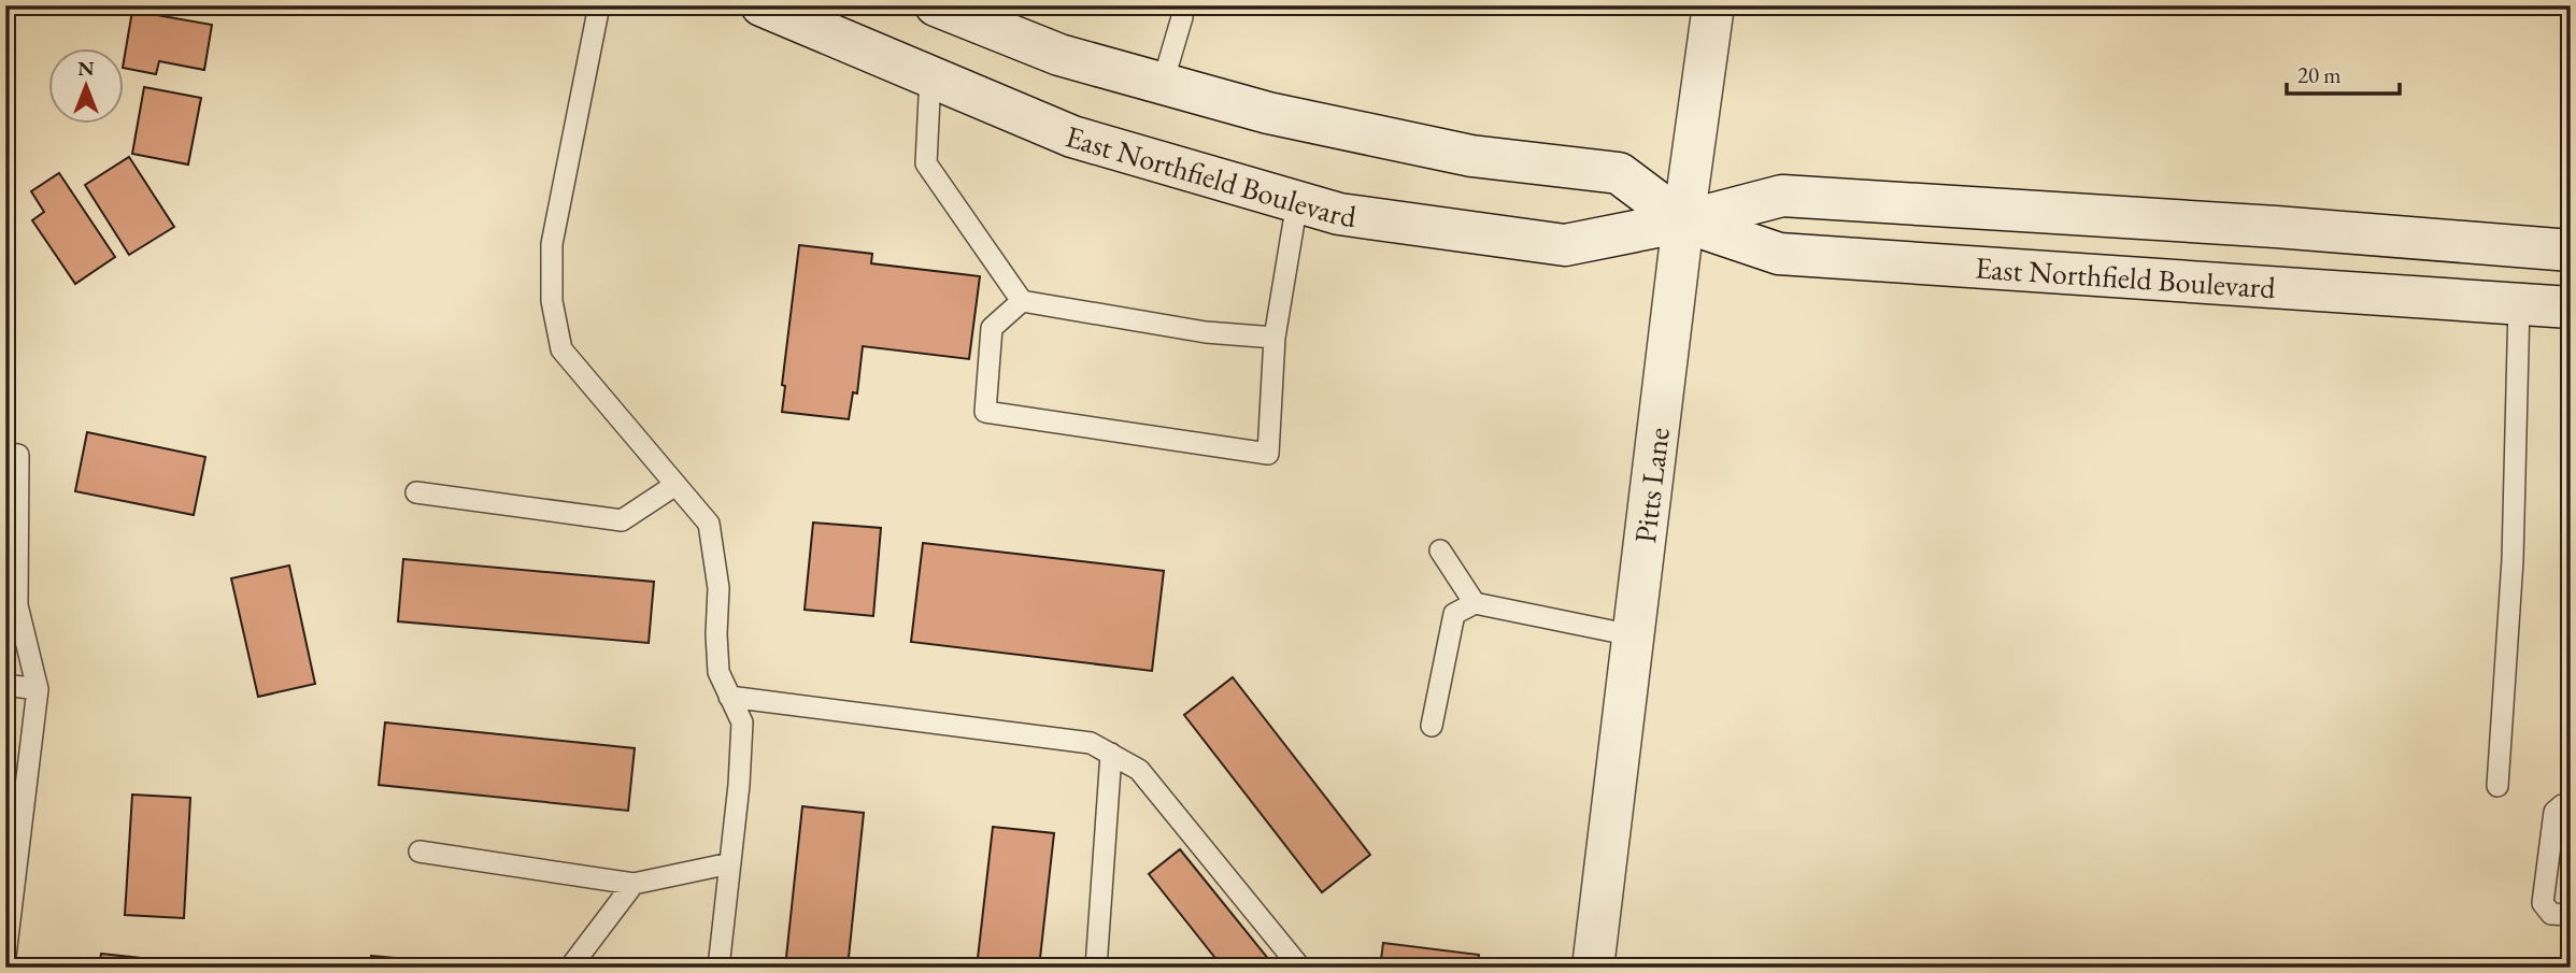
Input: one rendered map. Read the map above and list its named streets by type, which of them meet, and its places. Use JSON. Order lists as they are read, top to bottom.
{
  "streets": {
    "main road": ["East Northfield Boulevard", "Pitts Lane"]
  },
  "crossings": [
    ["East Northfield Boulevard", "Pitts Lane"]
  ],
  "scale_bar": "20 m",
  "north": "top"
}
